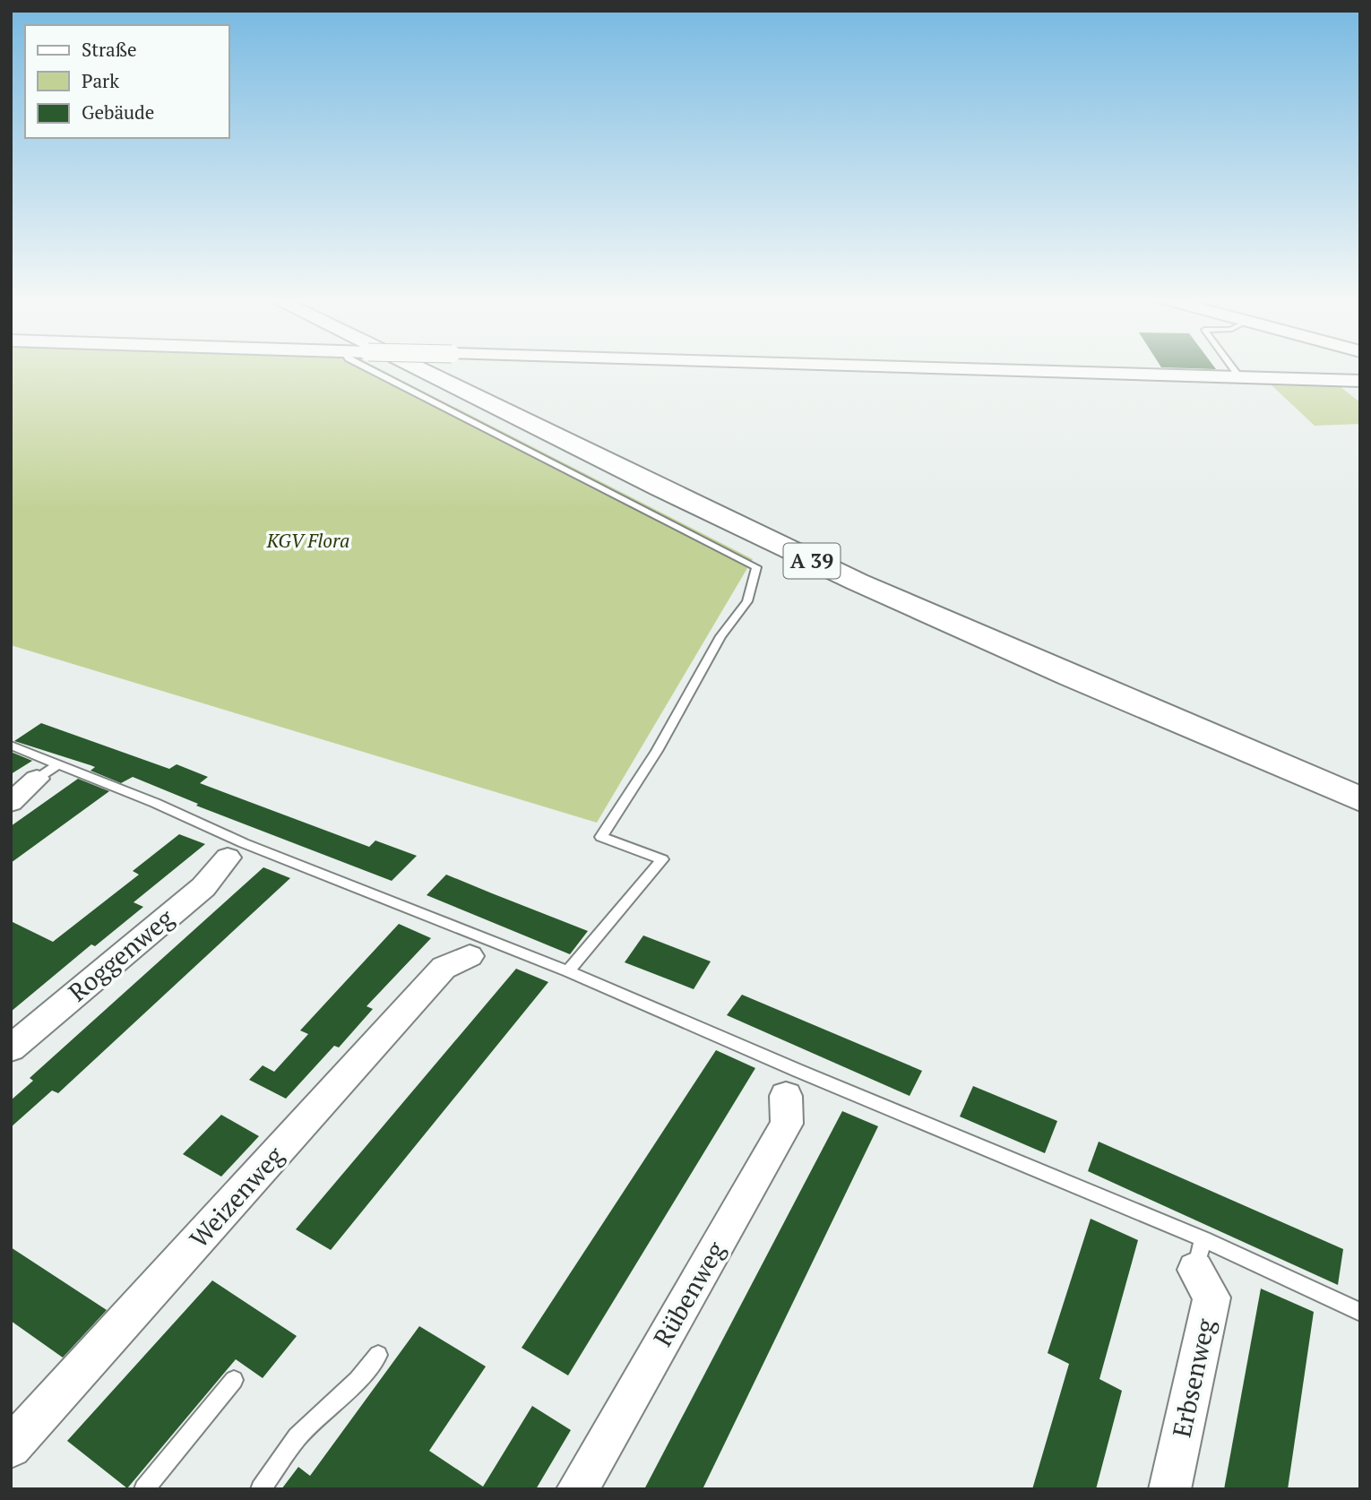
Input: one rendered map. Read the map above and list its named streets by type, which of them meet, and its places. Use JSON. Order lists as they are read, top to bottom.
{
  "streets": {
    "highway": ["A 39"],
    "street": [
      "Roggenweg",
      "Weizenweg",
      "Rübenweg",
      "Erbsenweg"
    ]
  },
  "parks": ["KGV Flora"],
  "legend": ["Straße", "Park", "Gebäude"]
}
